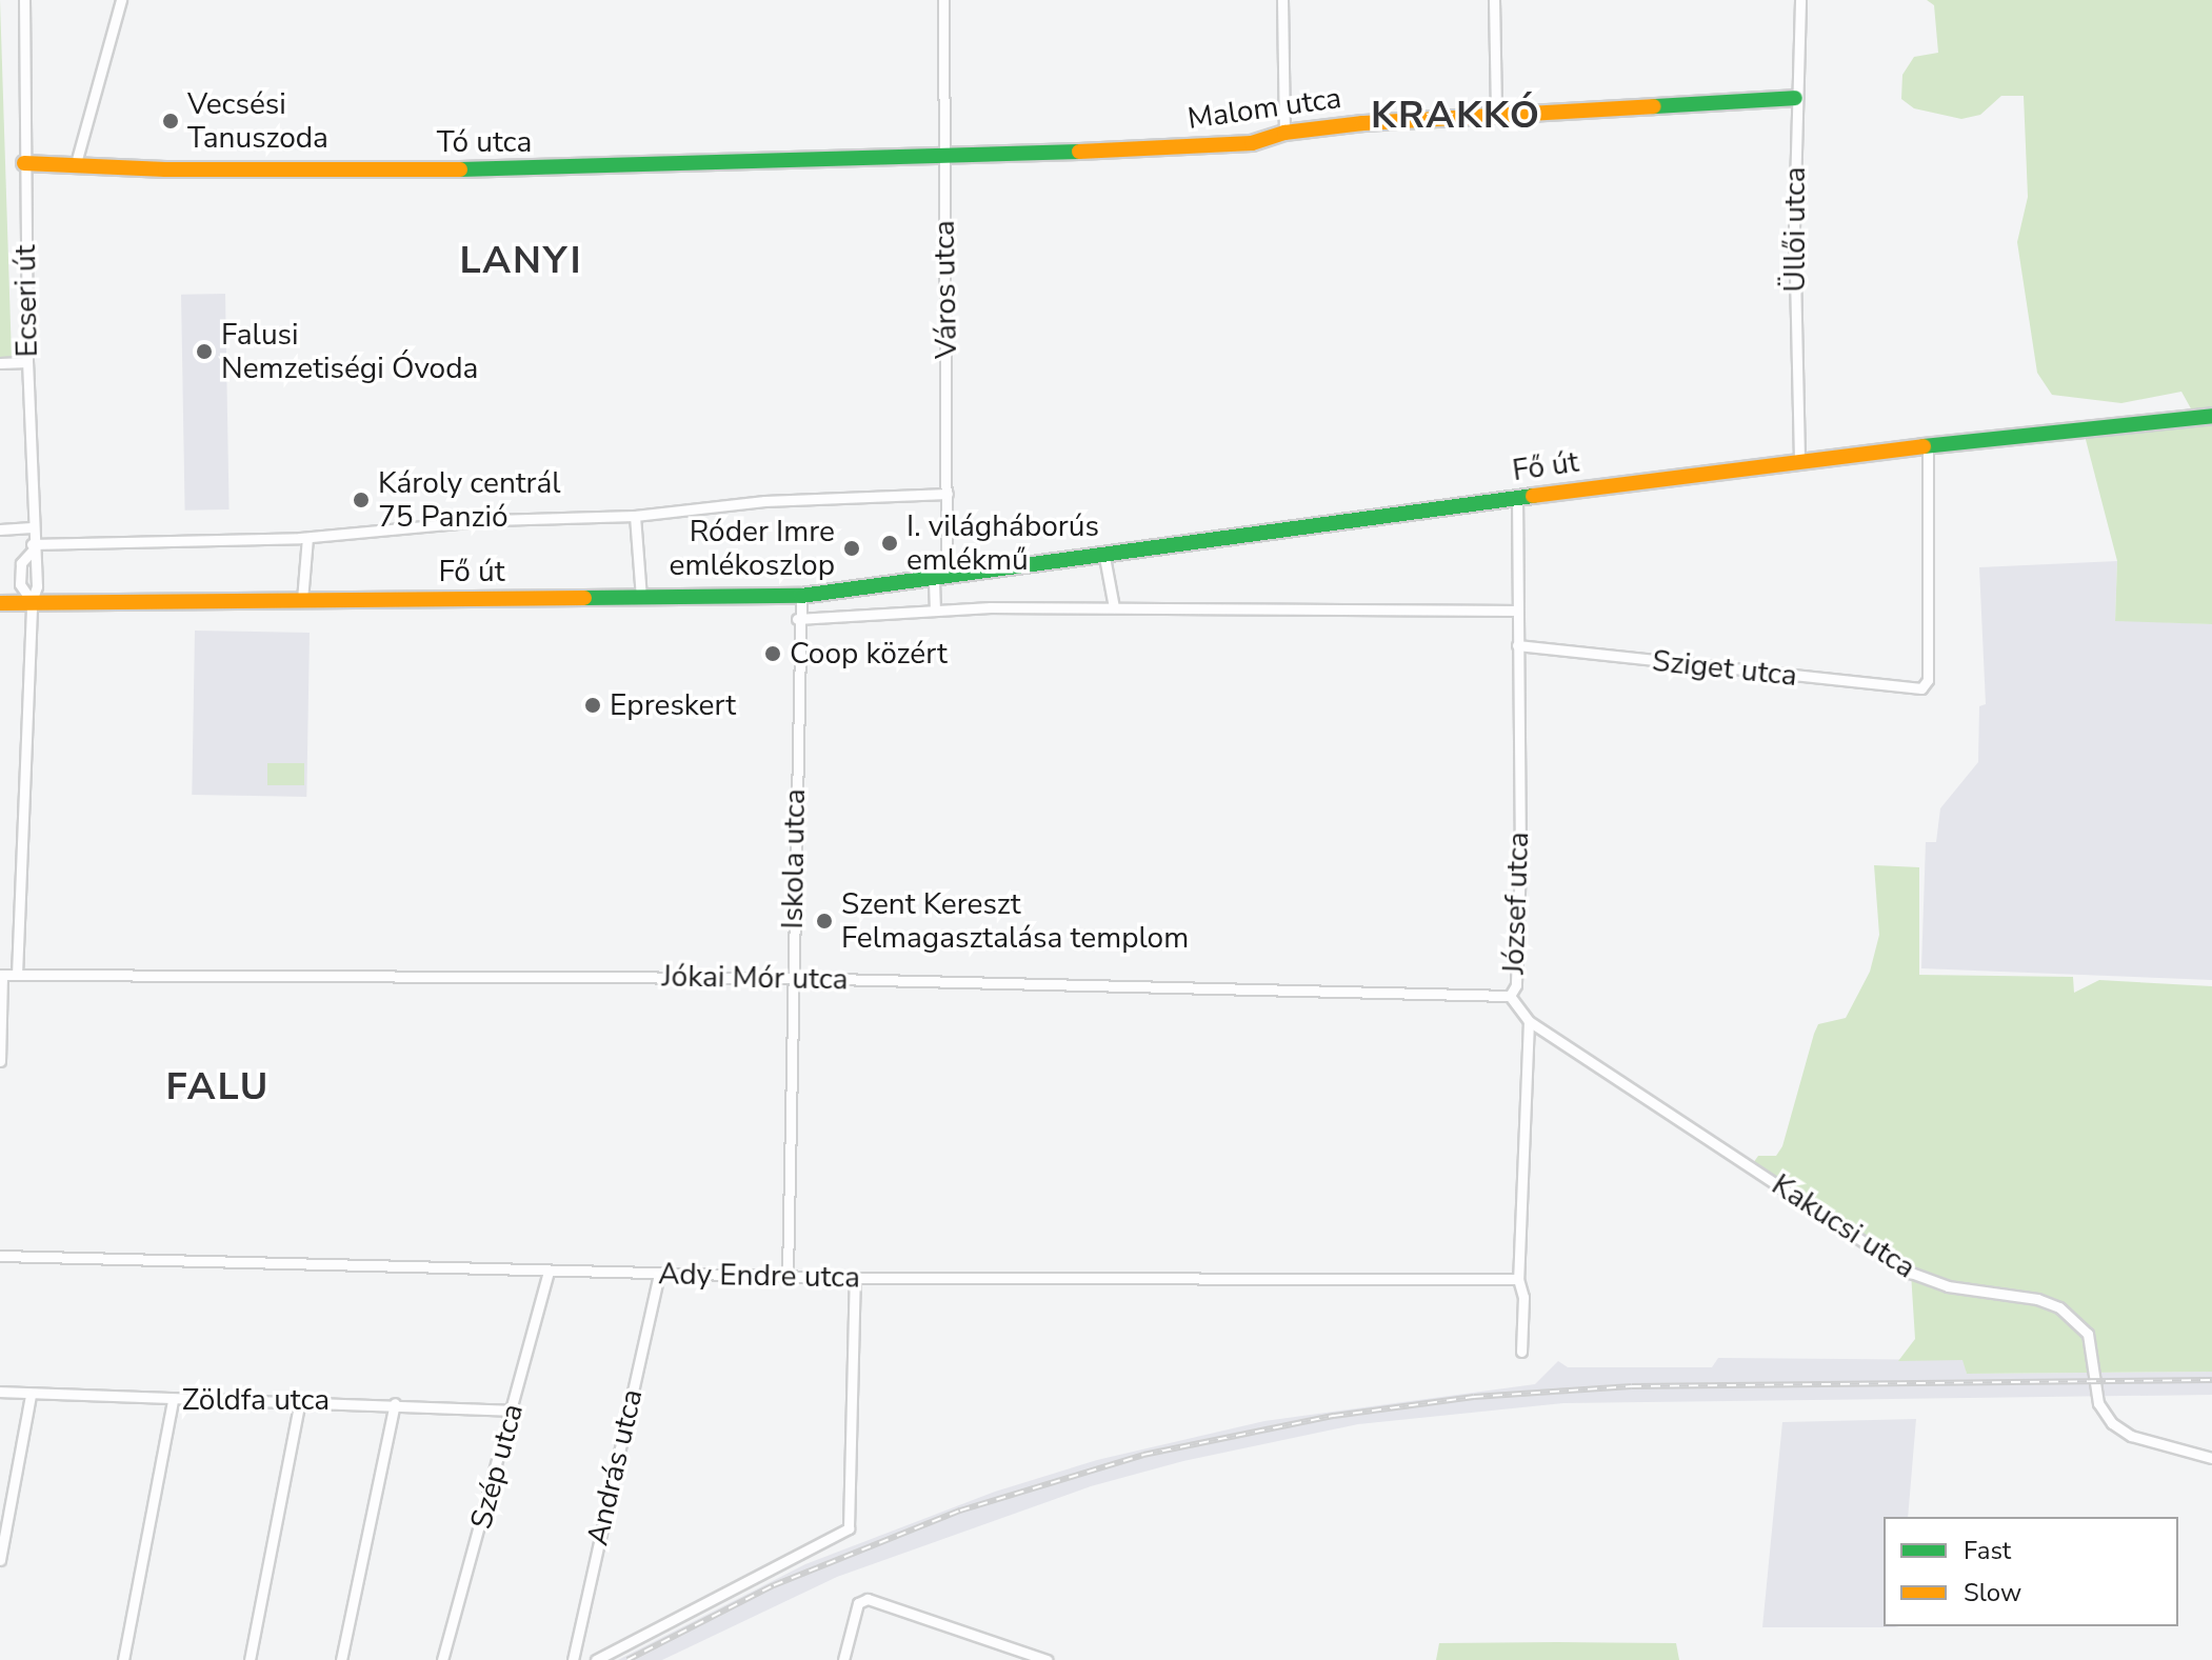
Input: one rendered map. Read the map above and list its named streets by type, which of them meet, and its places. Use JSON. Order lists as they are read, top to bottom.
{
  "streets": {
    "main road": ["Malom utca", "Tó utca", "Fő út"],
    "street": [
      "Üllői utca",
      "Város utca",
      "Ecseri út",
      "Sziget utca",
      "Iskola utca",
      "József utca",
      "Jókai Mór utca",
      "Kakucsi utca",
      "Ady Endre utca",
      "Zöldfa utca",
      "Szép utca",
      "András utca"
    ]
  },
  "crossings": [
    ["Malom utca", "Tó utca"],
    ["Malom utca", "Üllői utca"],
    ["Malom utca", "Város utca"],
    ["Tó utca", "Város utca"],
    ["Tó utca", "Ecseri út"],
    ["Üllői utca", "Fő út"],
    ["Város utca", "Fő út"],
    ["Ecseri út", "Fő út"],
    ["Ecseri út", "Jókai Mór utca"],
    ["Fő út", "Sziget utca"],
    ["Fő út", "Iskola utca"],
    ["Fő út", "József utca"],
    ["Sziget utca", "József utca"],
    ["Iskola utca", "Jókai Mór utca"],
    ["Iskola utca", "Ady Endre utca"],
    ["József utca", "Jókai Mór utca"],
    ["József utca", "Kakucsi utca"],
    ["Ady Endre utca", "Szép utca"],
    ["Ady Endre utca", "András utca"],
    ["Zöldfa utca", "Szép utca"]
  ],
  "districts": ["KRAKKÓ", "LANYI", "FALU"],
  "places": [
    "Vecsési Tanuszoda",
    "Falusi Nemzetiségi Óvoda",
    "Károly centrál 75 Panzió",
    "I. világháborús emlékmű",
    "Róder Imre emlékoszlop",
    "Coop közért",
    "Epreskert",
    "Szent Kereszt Felmagasztalása templom"
  ],
  "legend": ["Fast", "Slow"]
}
